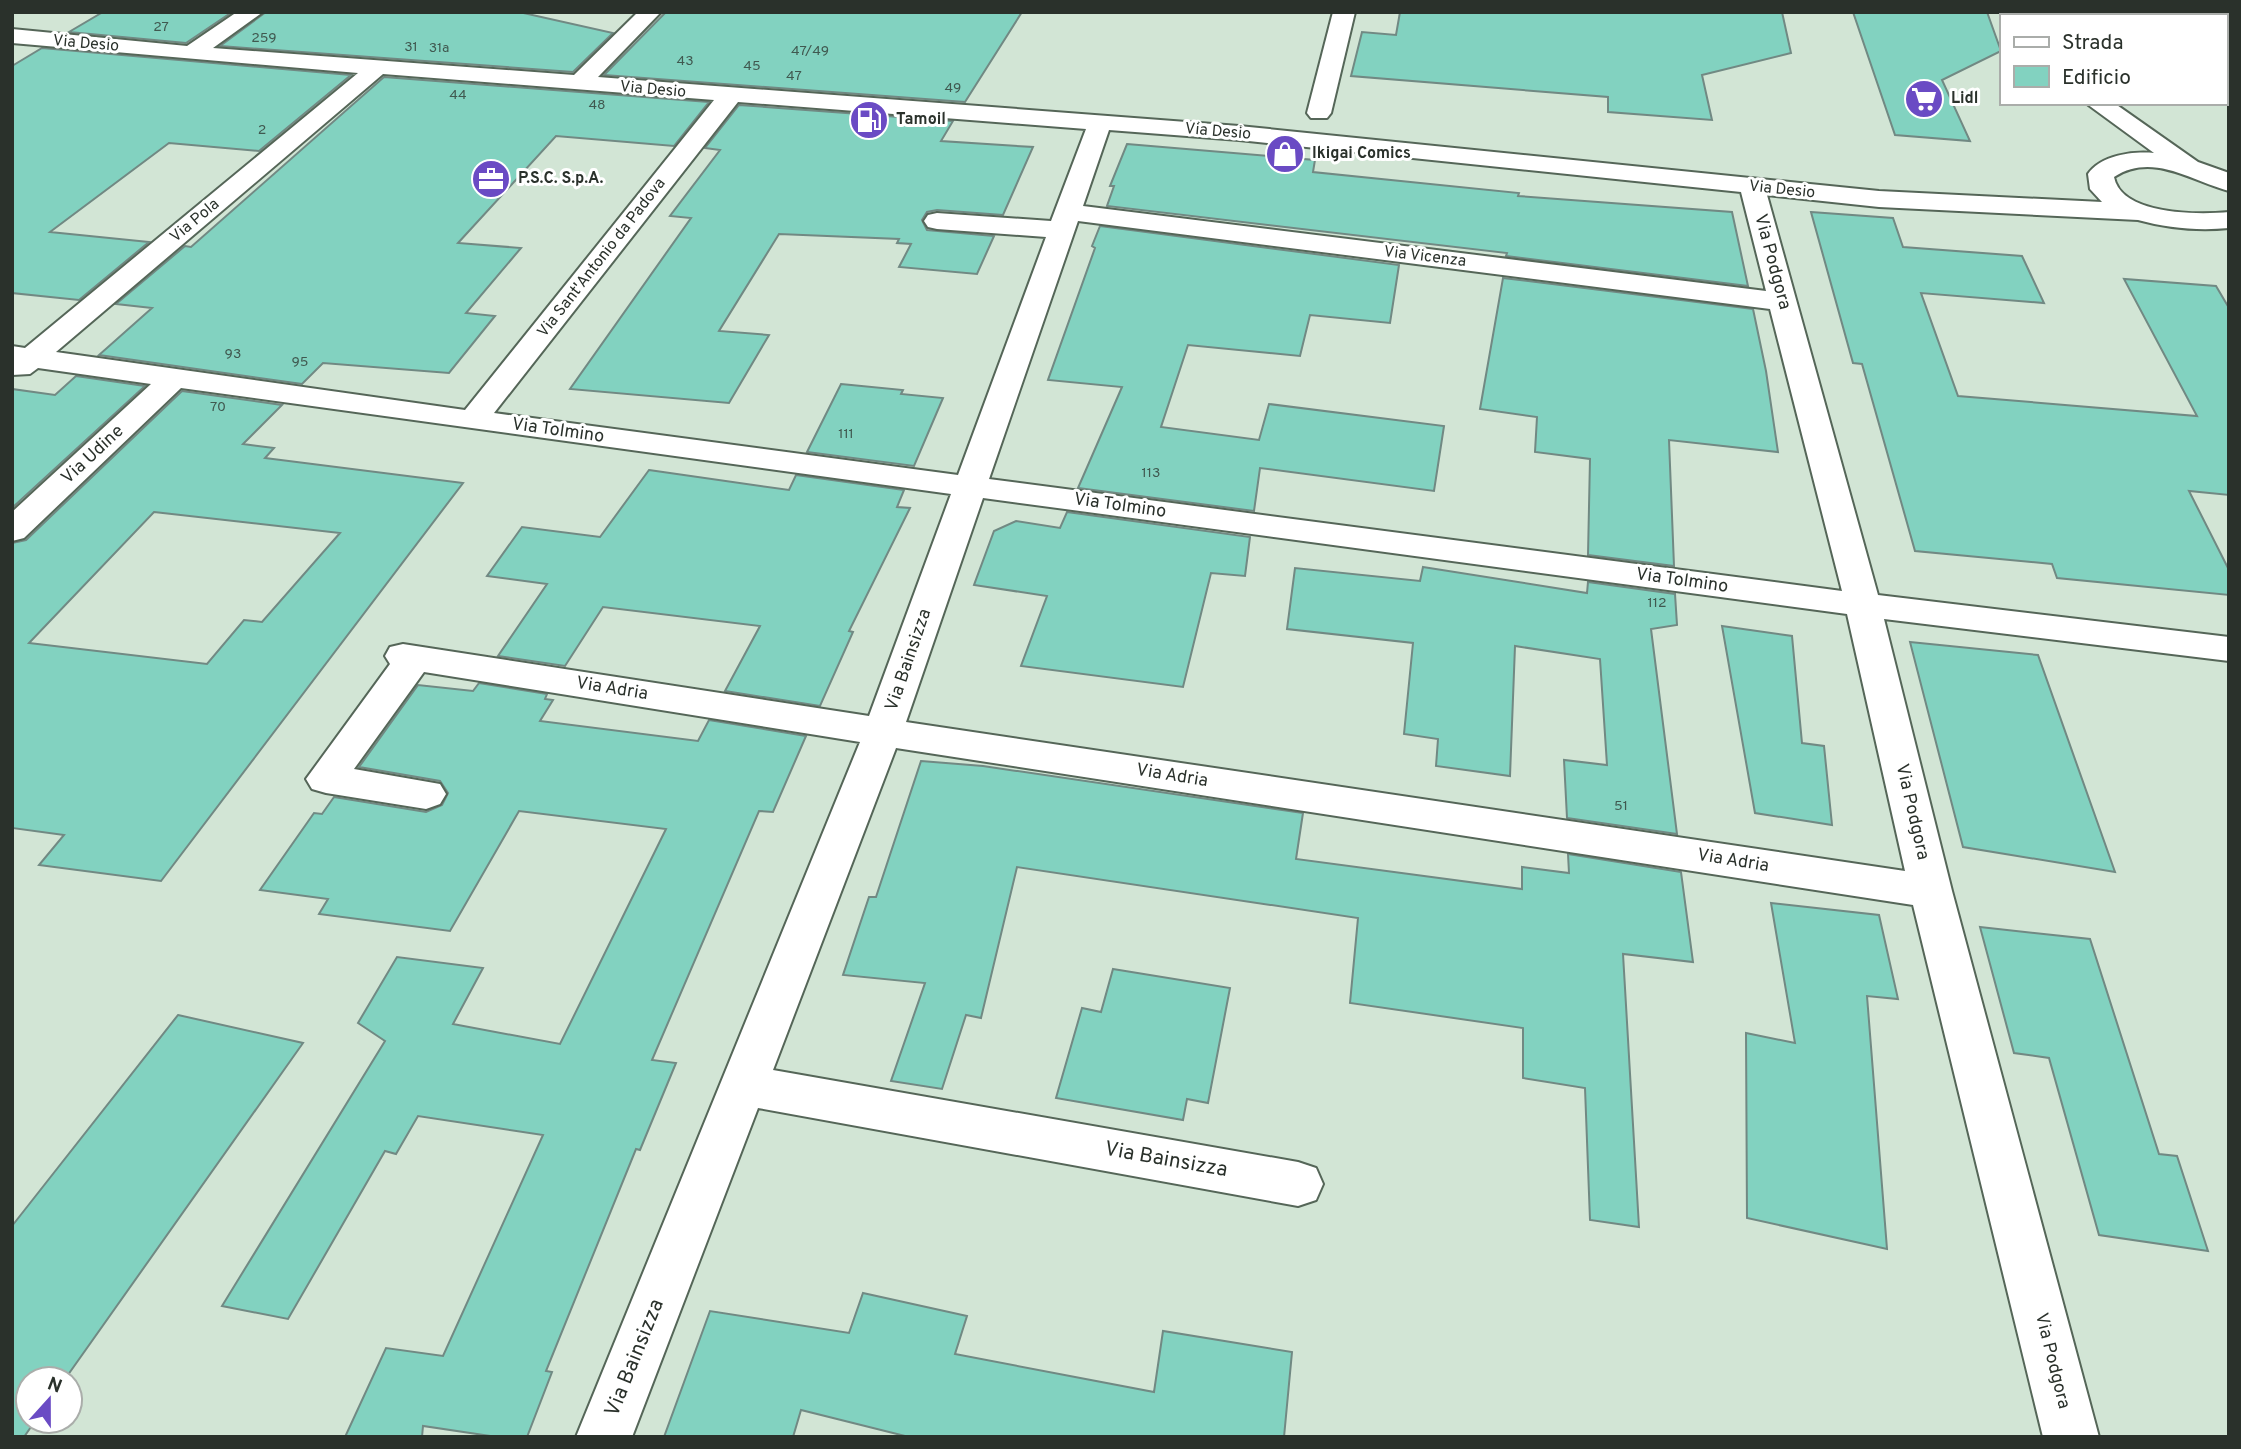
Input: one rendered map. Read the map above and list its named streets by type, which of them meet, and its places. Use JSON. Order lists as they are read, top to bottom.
{
  "streets": {
    "street": [
      "Via Desio",
      "Via Pola",
      "Via Vicenza",
      "Via Sant'Antonio da Padova",
      "Via Podgora",
      "Via Tolmino",
      "Via Udine",
      "Via Bainsizza",
      "Via Adria"
    ]
  },
  "crossings": [
    ["Via Desio", "Via Pola"],
    ["Via Desio", "Via Sant'Antonio da Padova"],
    ["Via Desio", "Via Podgora"],
    ["Via Desio", "Via Bainsizza"],
    ["Via Pola", "Via Tolmino"],
    ["Via Vicenza", "Via Podgora"],
    ["Via Vicenza", "Via Bainsizza"],
    ["Via Sant'Antonio da Padova", "Via Tolmino"],
    ["Via Podgora", "Via Tolmino"],
    ["Via Podgora", "Via Adria"],
    ["Via Tolmino", "Via Udine"],
    ["Via Tolmino", "Via Bainsizza"],
    ["Via Bainsizza", "Via Adria"]
  ],
  "places": {
    "supermarket": ["Lidl"],
    "fuel station": ["Tamoil"],
    "shop": ["Ikigai Comics"],
    "office": ["P.S.C. S.p.A."]
  },
  "house_numbers": [
    "27",
    "259",
    "31",
    "31a",
    "47/49",
    "43",
    "45",
    "47",
    "49",
    "44",
    "48",
    "2",
    "93",
    "95",
    "70",
    "111",
    "113",
    "112",
    "51"
  ],
  "legend": ["Strada", "Edificio"],
  "north": "top"
}
